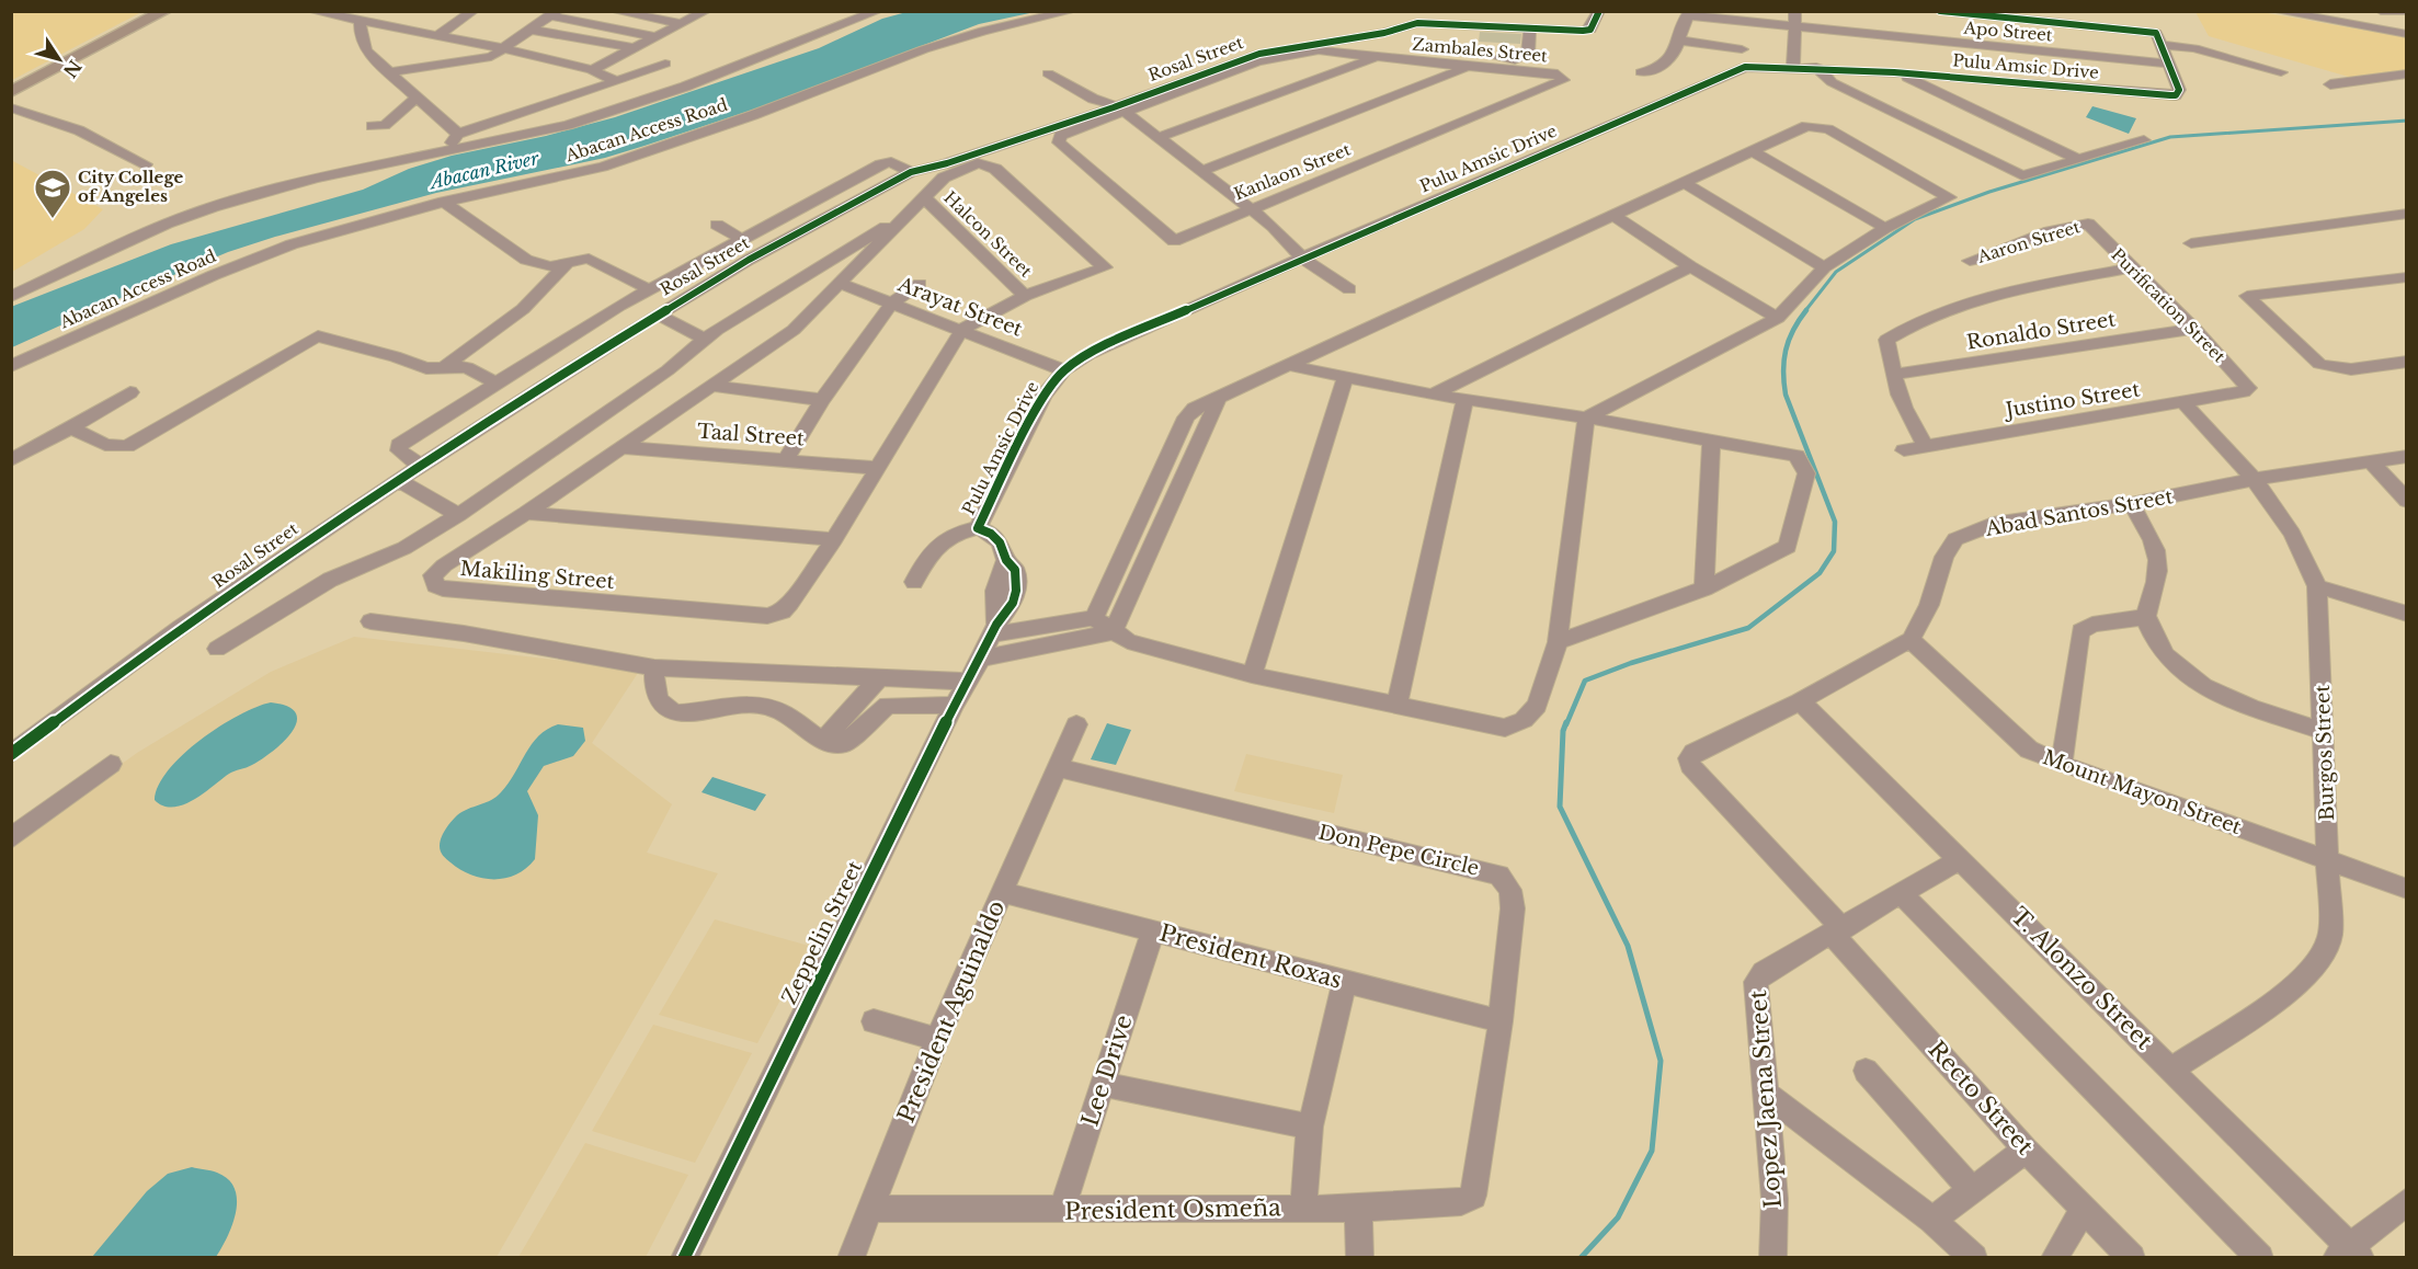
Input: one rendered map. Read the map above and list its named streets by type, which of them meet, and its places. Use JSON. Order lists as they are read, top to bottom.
{
  "streets": {
    "street": [
      "Apo Street",
      "Zambales Street",
      "Rosal Street",
      "Pulu Amsic Drive",
      "Abacan Access Road",
      "Kanlaon Street",
      "Halcon Street",
      "Aaron Street",
      "Purification Street",
      "Arayat Street",
      "Ronaldo Street",
      "Justino Street",
      "Taal Street",
      "Abad Santos Street",
      "Makiling Street",
      "Burgos Street",
      "Mount Mayon Street",
      "Don Pepe Circle",
      "Zeppelin Street",
      "President Roxas",
      "T. Alonzo Street",
      "President Aguinaldo",
      "Lee Drive",
      "Recto Street",
      "Lopez Jaena Street",
      "President Osmeña"
    ]
  },
  "crossings": [
    ["Apo Street", "Pulu Amsic Drive"],
    ["Zambales Street", "Rosal Street"],
    ["Zambales Street", "Kanlaon Street"],
    ["Pulu Amsic Drive", "Arayat Street"],
    ["Pulu Amsic Drive", "Zeppelin Street"],
    ["Halcon Street", "Makiling Street"],
    ["Aaron Street", "Purification Street"],
    ["Purification Street", "Ronaldo Street"],
    ["Purification Street", "Justino Street"],
    ["Arayat Street", "Makiling Street"],
    ["Justino Street", "Burgos Street"],
    ["Taal Street", "Makiling Street"],
    ["Abad Santos Street", "Burgos Street"],
    ["Abad Santos Street", "Mount Mayon Street"],
    ["Burgos Street", "Mount Mayon Street"],
    ["Burgos Street", "T. Alonzo Street"],
    ["Don Pepe Circle", "President Roxas"],
    ["Don Pepe Circle", "President Aguinaldo"],
    ["Don Pepe Circle", "President Osmeña"],
    ["President Roxas", "President Aguinaldo"],
    ["President Roxas", "Lee Drive"],
    ["T. Alonzo Street", "Recto Street"],
    ["T. Alonzo Street", "Lopez Jaena Street"],
    ["President Aguinaldo", "President Osmeña"],
    ["Lee Drive", "President Osmeña"],
    ["Recto Street", "Lopez Jaena Street"]
  ],
  "water": ["Abacan River"],
  "places": {
    "school or university": ["City College of Angeles"]
  },
  "north": "bottom right"
}
